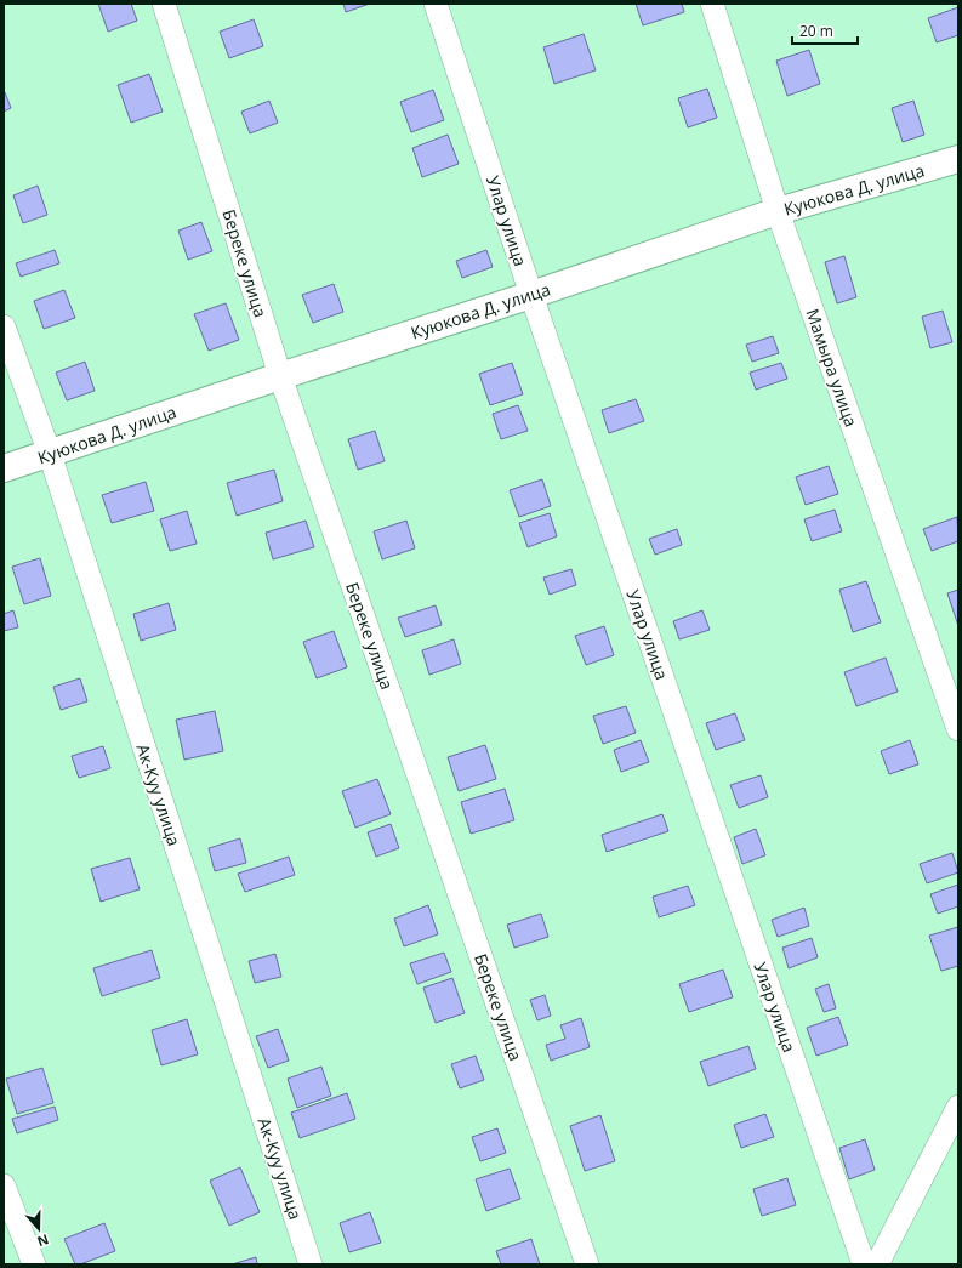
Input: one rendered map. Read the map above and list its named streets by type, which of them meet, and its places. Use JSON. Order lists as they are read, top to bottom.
{
  "streets": {
    "street": [
      "Куюкова Д. улица",
      "Улар улица",
      "Береке улица",
      "Мамыра улица",
      "Ак-Куу улица"
    ]
  },
  "crossings": [
    ["Куюкова Д. улица", "Улар улица"],
    ["Куюкова Д. улица", "Береке улица"],
    ["Куюкова Д. улица", "Мамыра улица"],
    ["Куюкова Д. улица", "Ак-Куу улица"]
  ],
  "scale_bar": "20 m",
  "north": "bottom"
}
